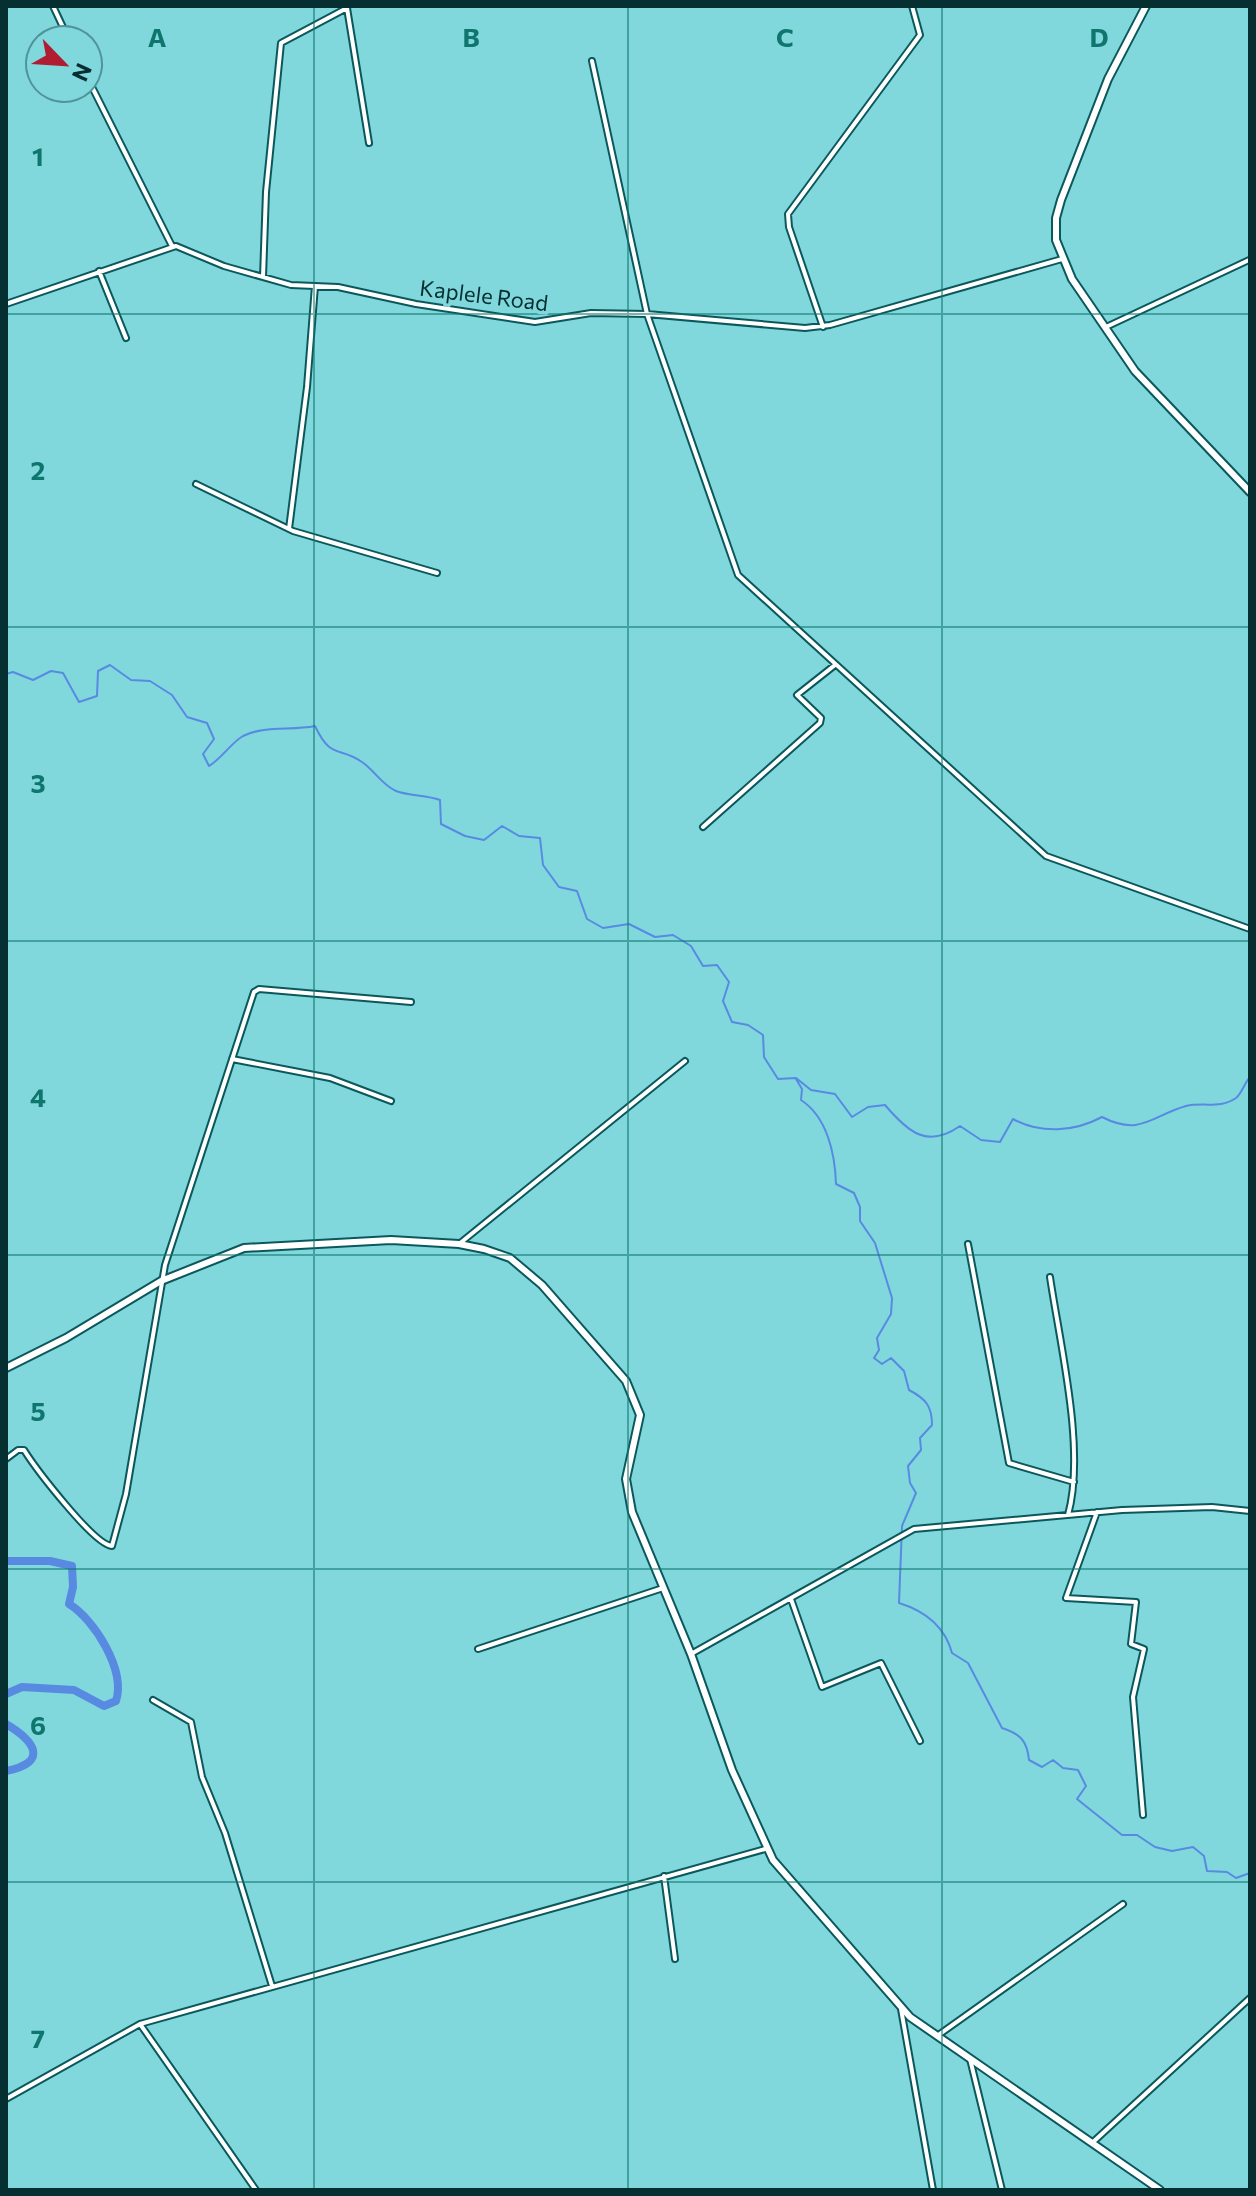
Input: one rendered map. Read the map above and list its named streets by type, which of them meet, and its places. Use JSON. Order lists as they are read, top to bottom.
{
  "streets": {
    "street": ["Kaplele Road"]
  },
  "north": "bottom right",
  "grid": {
    "columns": [
      "A",
      "B",
      "C",
      "D"
    ],
    "rows": [
      "1",
      "2",
      "3",
      "4",
      "5",
      "6",
      "7"
    ]
  }
}
